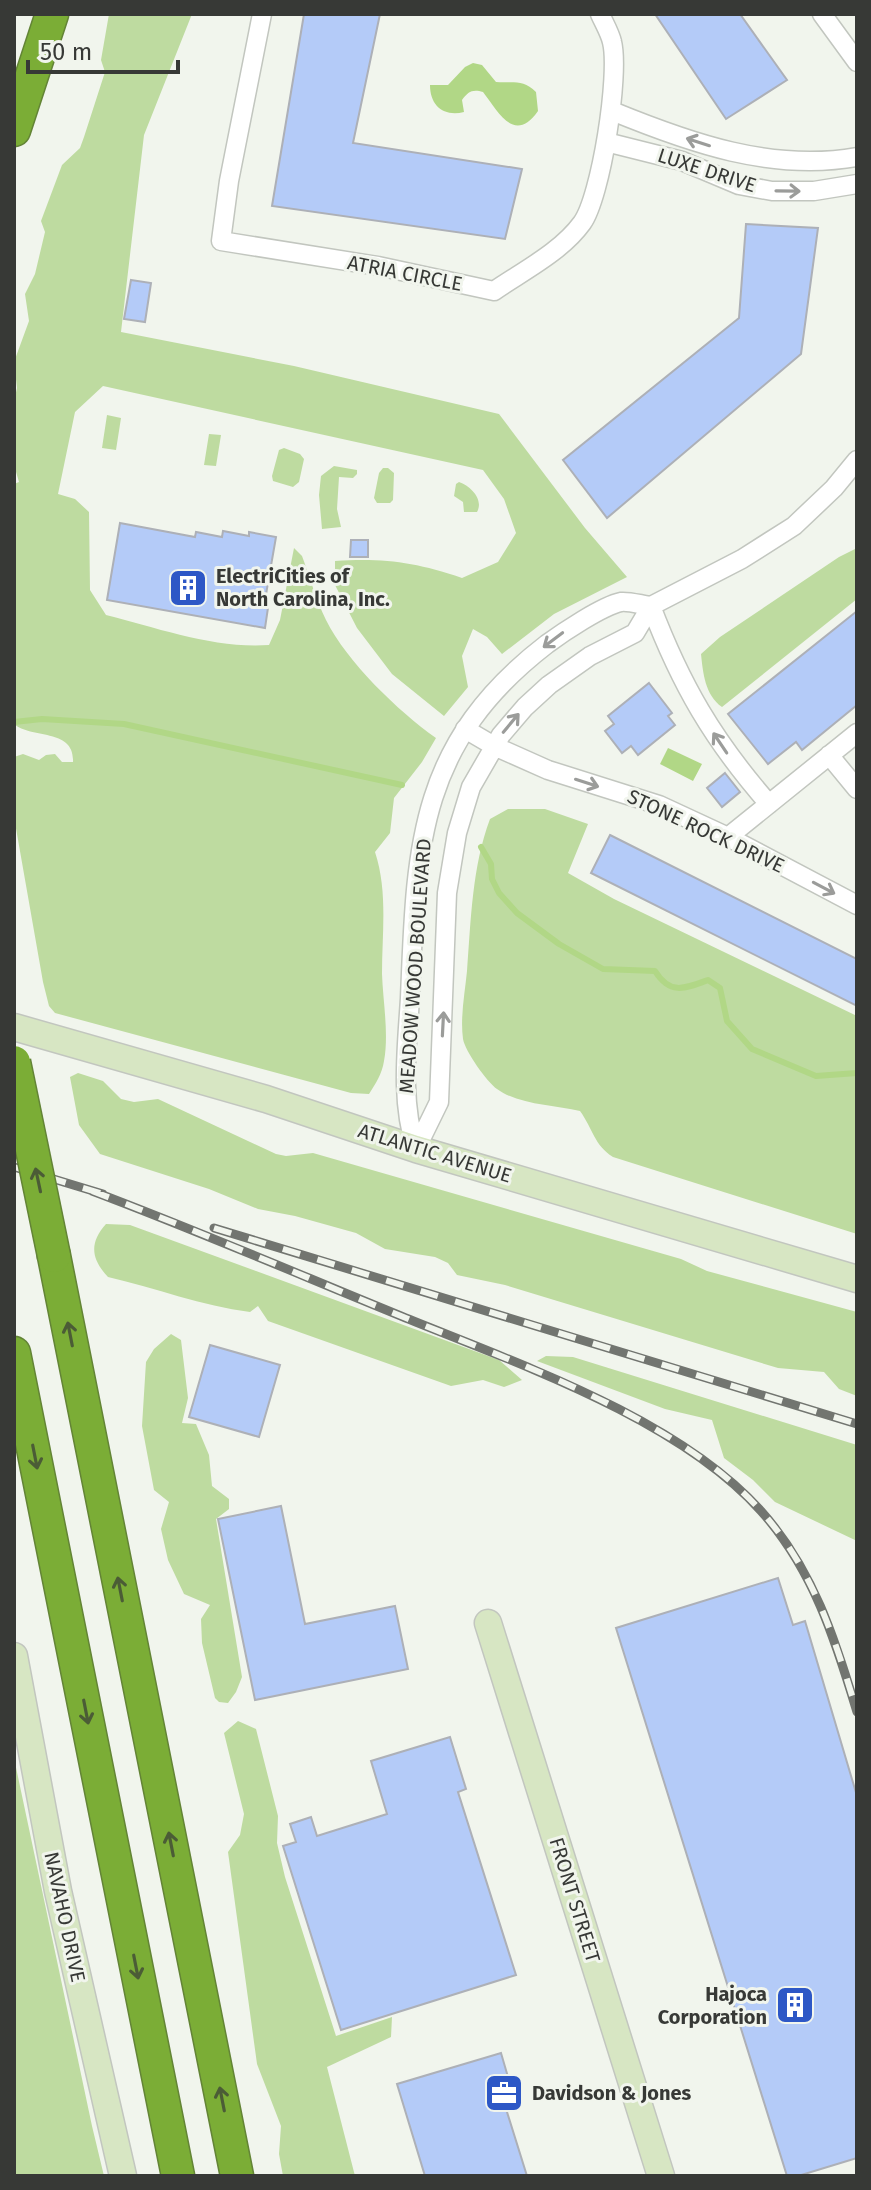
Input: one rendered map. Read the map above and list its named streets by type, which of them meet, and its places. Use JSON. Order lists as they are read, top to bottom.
{
  "streets": {
    "street": [
      "LUXE DRIVE",
      "ATRIA CIRCLE",
      "STONE ROCK DRIVE",
      "MEADOW WOOD BOULEVARD",
      "ATLANTIC AVENUE",
      "FRONT STREET",
      "NAVAHO DRIVE"
    ]
  },
  "crossings": [
    ["LUXE DRIVE", "ATRIA CIRCLE"],
    ["STONE ROCK DRIVE", "MEADOW WOOD BOULEVARD"],
    ["MEADOW WOOD BOULEVARD", "ATLANTIC AVENUE"]
  ],
  "one_way": ["STONE ROCK DRIVE"],
  "places": {
    "building": ["ElectriCities of North Carolina, Inc.", "Hajoca Corporation"],
    "office": ["Davidson & Jones"]
  },
  "scale_bar": "50 m"
}
